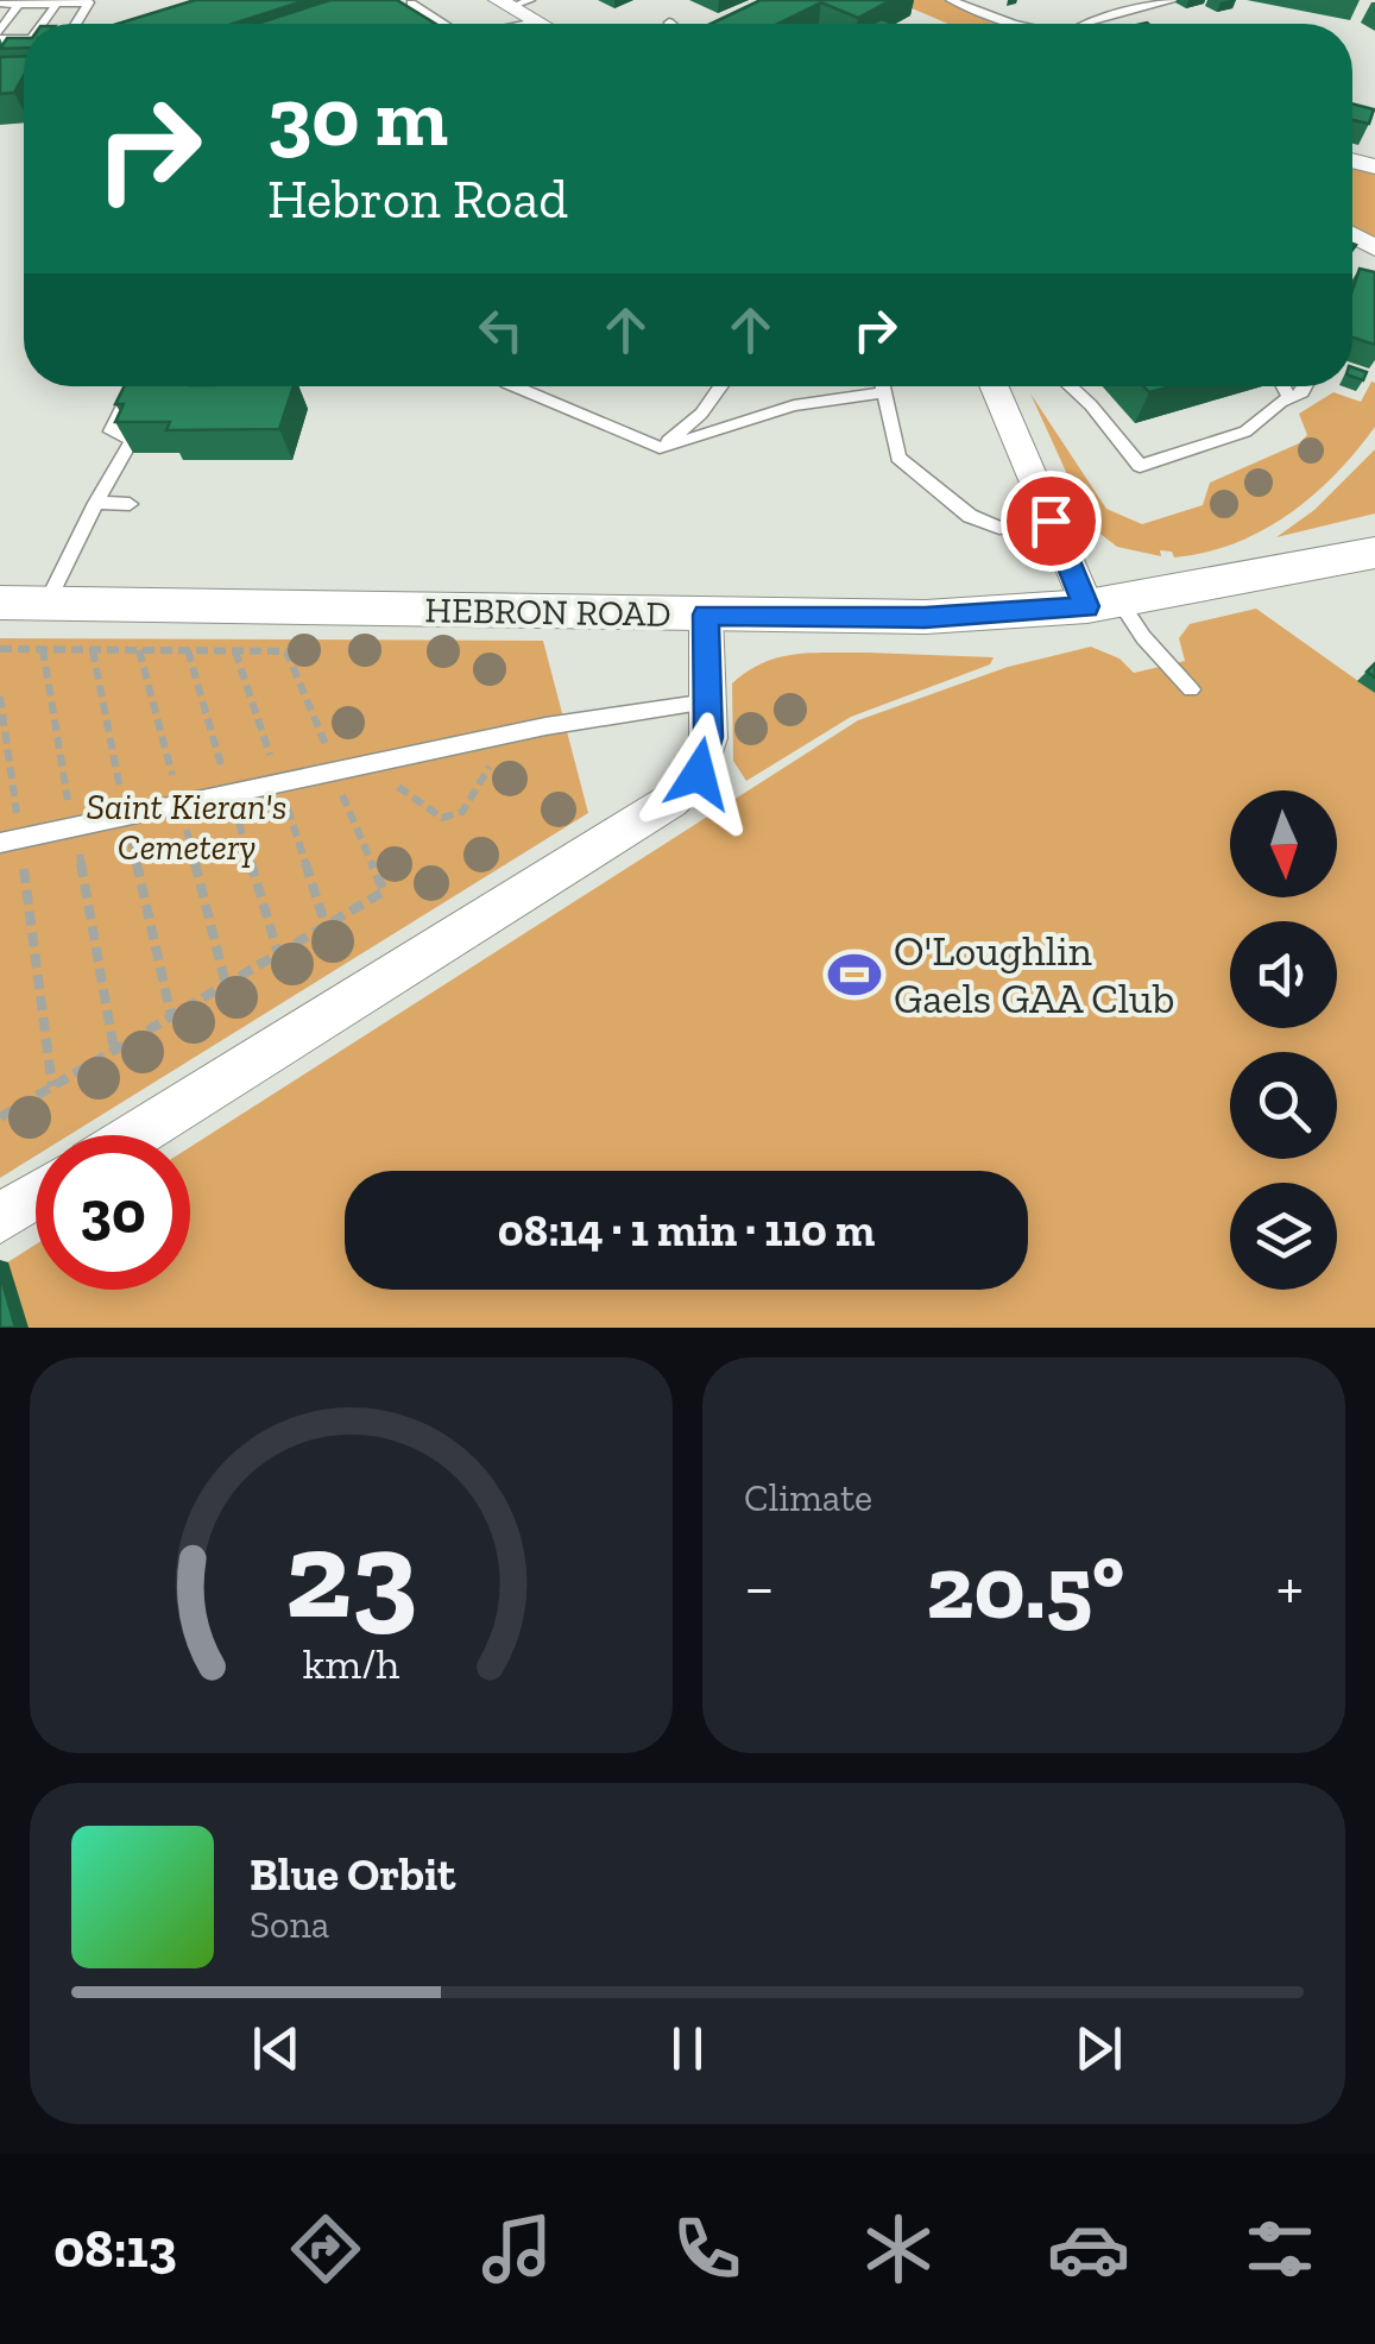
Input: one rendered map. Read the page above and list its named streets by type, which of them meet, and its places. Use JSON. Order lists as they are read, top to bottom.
{
  "streets": {
    "street": ["HEBRON ROAD"]
  },
  "parks": ["Saint Kieran's Cemetery"],
  "places": {
    "sports": ["O'Loughlin Gaels GAA Club"]
  },
  "north": "bottom",
  "page": {
    "turn": ["30 m", "Hebron Road"],
    "limit": "30",
    "trip": "08:14 · 1 min · 110 m",
    "tile": "Climate",
    "heat": ["−", "20.5°", "+"],
    "song": ["Blue Orbit", "Sona"],
    "tabs": "08:13",
    "gauge": ["23", "km/h"]
  }
}
